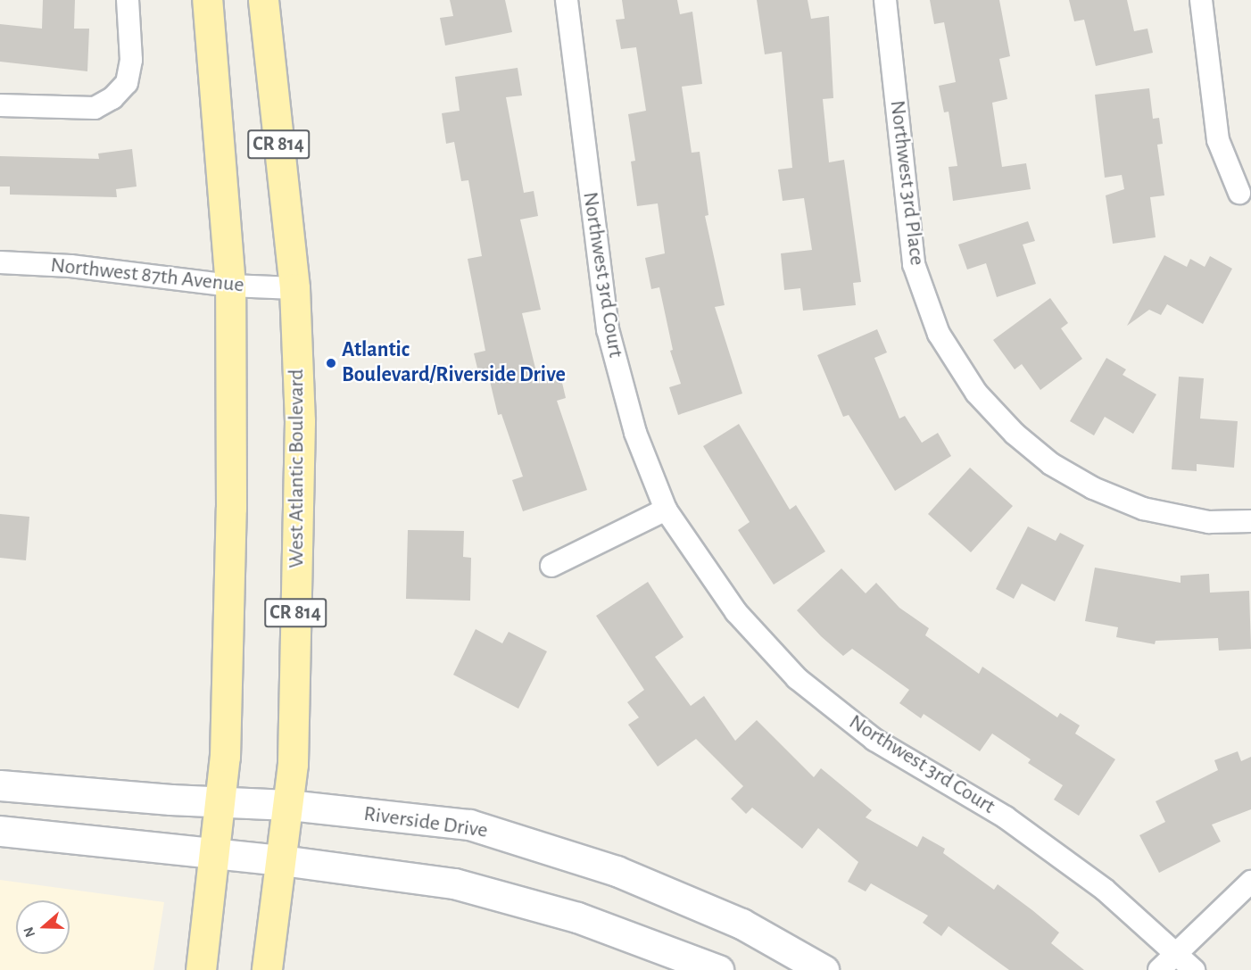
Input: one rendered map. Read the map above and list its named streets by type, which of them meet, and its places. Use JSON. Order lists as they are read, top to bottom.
{
  "streets": {
    "main road": ["CR 814", "West Atlantic Boulevard"],
    "street": [
      "Northwest 3rd Place",
      "Northwest 3rd Court",
      "Northwest 87th Avenue",
      "Riverside Drive"
    ]
  },
  "crossings": [
    ["CR 814", "Northwest 87th Avenue"],
    ["CR 814", "Riverside Drive"],
    ["Northwest 87th Avenue", "West Atlantic Boulevard"],
    ["West Atlantic Boulevard", "Riverside Drive"]
  ],
  "places": ["Atlantic Boulevard/Riverside Drive"],
  "north": "left"
}
